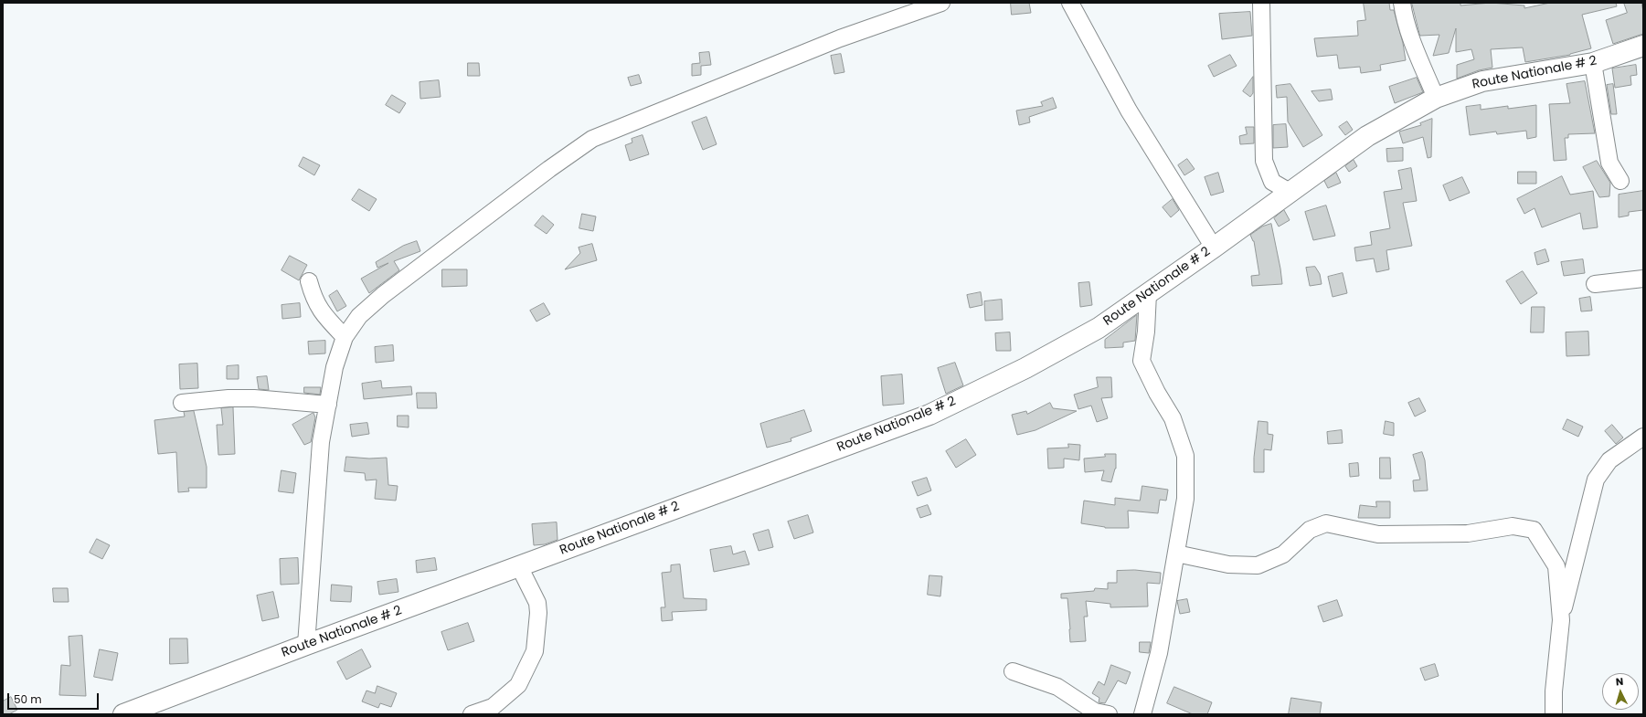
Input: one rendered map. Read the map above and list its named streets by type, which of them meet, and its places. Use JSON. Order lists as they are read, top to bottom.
{
  "streets": {
    "main road": ["Route Nationale # 2"]
  },
  "scale_bar": "50 m",
  "north": "top"
}
